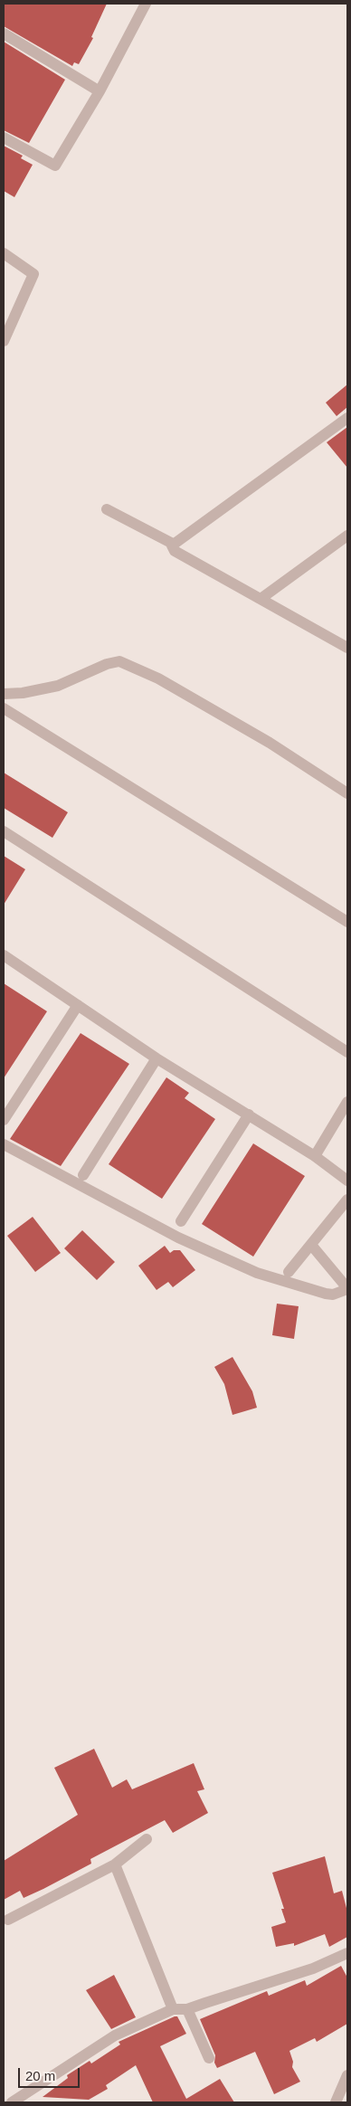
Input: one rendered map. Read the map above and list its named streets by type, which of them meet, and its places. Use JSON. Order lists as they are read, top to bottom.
{
  "scale_bar": "20 m"
}
